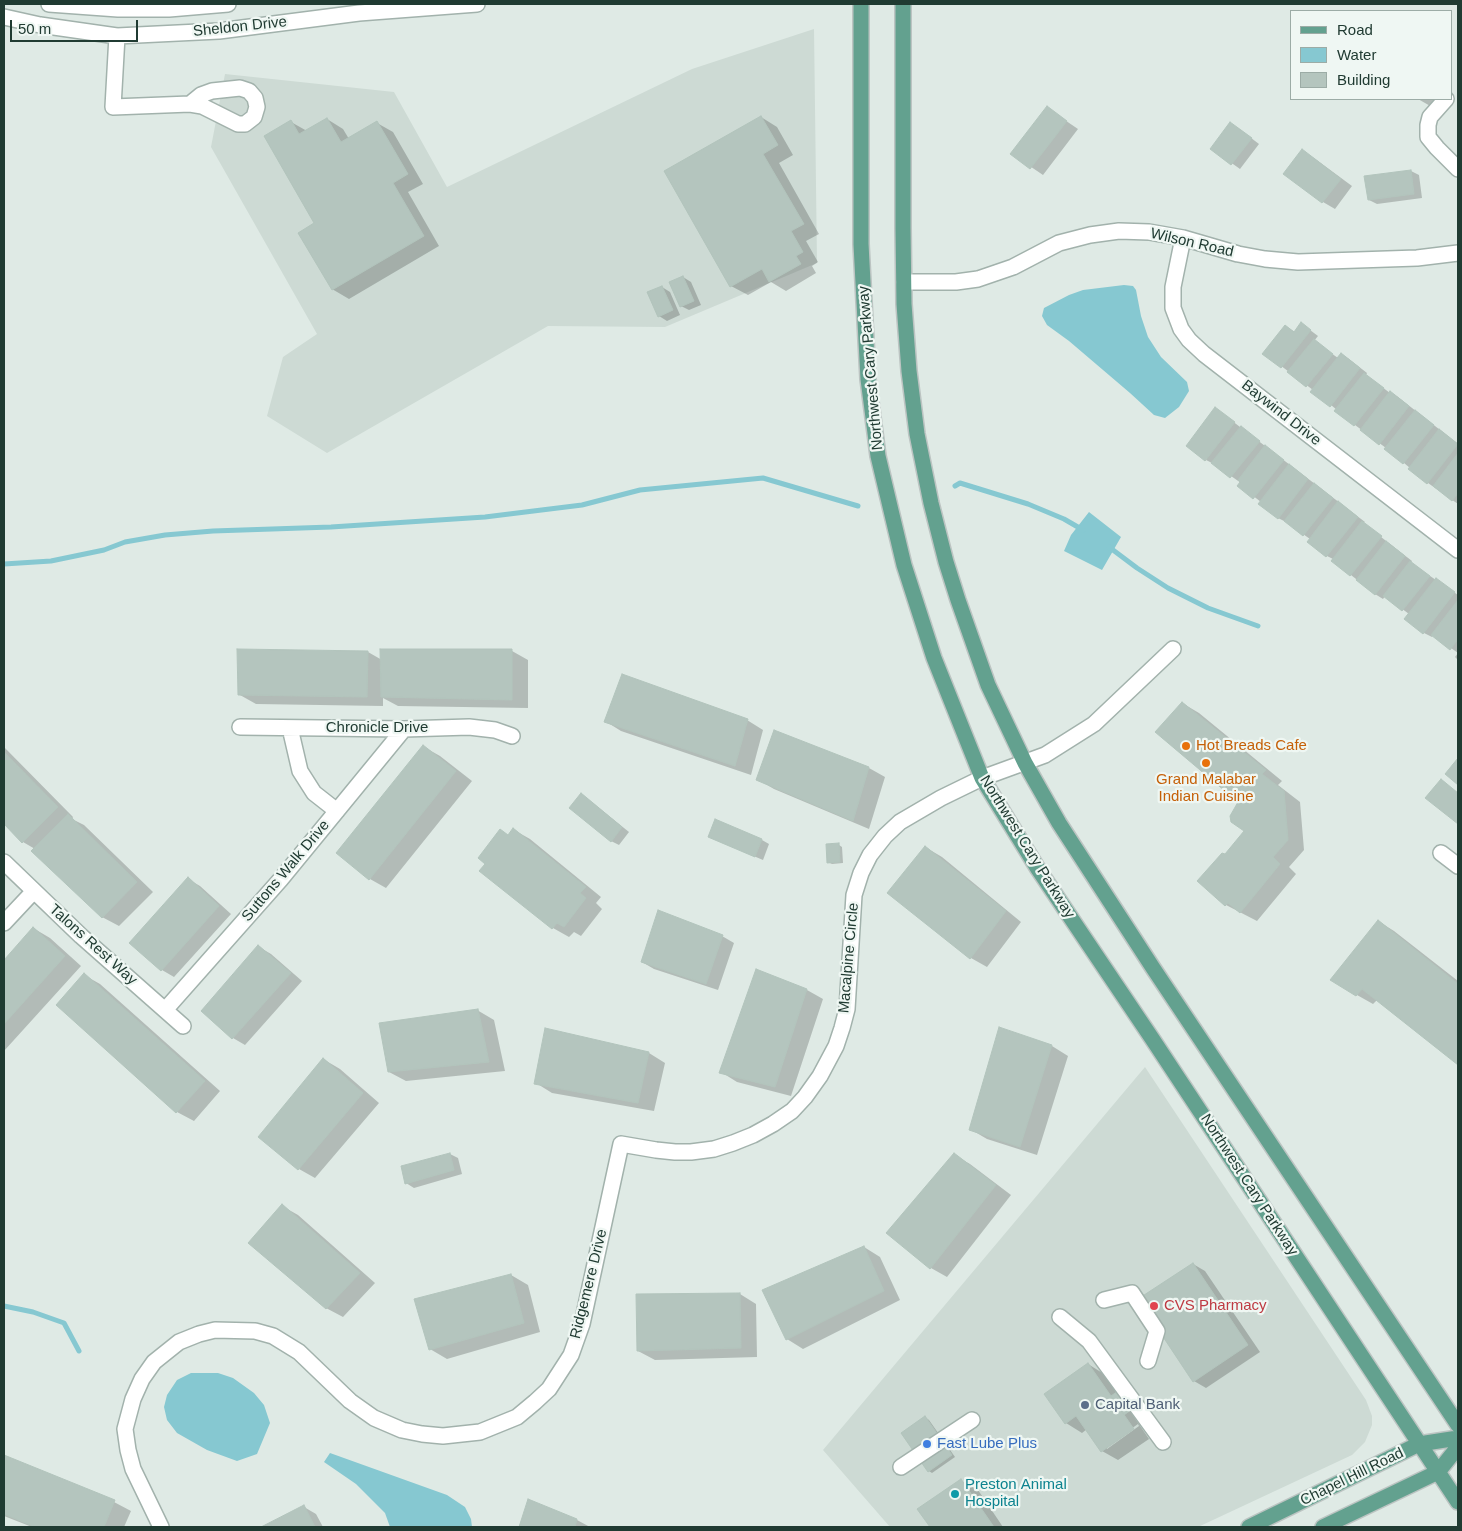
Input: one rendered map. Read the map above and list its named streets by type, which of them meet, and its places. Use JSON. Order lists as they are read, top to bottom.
{
  "streets": {
    "main road": ["Northwest Cary Parkway", "Chapel Hill Road"],
    "street": [
      "Sheldon Drive",
      "Wilson Road",
      "Baywind Drive",
      "Chronicle Drive",
      "Suttons Walk Drive",
      "Talons Rest Way",
      "Macalpine Circle",
      "Ridgemere Drive"
    ]
  },
  "crossings": [
    ["Wilson Road", "Baywind Drive"],
    ["Northwest Cary Parkway", "Macalpine Circle"],
    ["Northwest Cary Parkway", "Chapel Hill Road"],
    ["Chronicle Drive", "Suttons Walk Drive"],
    ["Suttons Walk Drive", "Talons Rest Way"],
    ["Macalpine Circle", "Ridgemere Drive"]
  ],
  "places": [
    "Hot Breads Cafe",
    "Grand Malabar Indian Cuisine",
    "CVS Pharmacy",
    "Capital Bank",
    "Fast Lube Plus",
    "Preston Animal Hospital"
  ],
  "legend": ["Road", "Water", "Building"],
  "scale_bar": "50 m"
}
